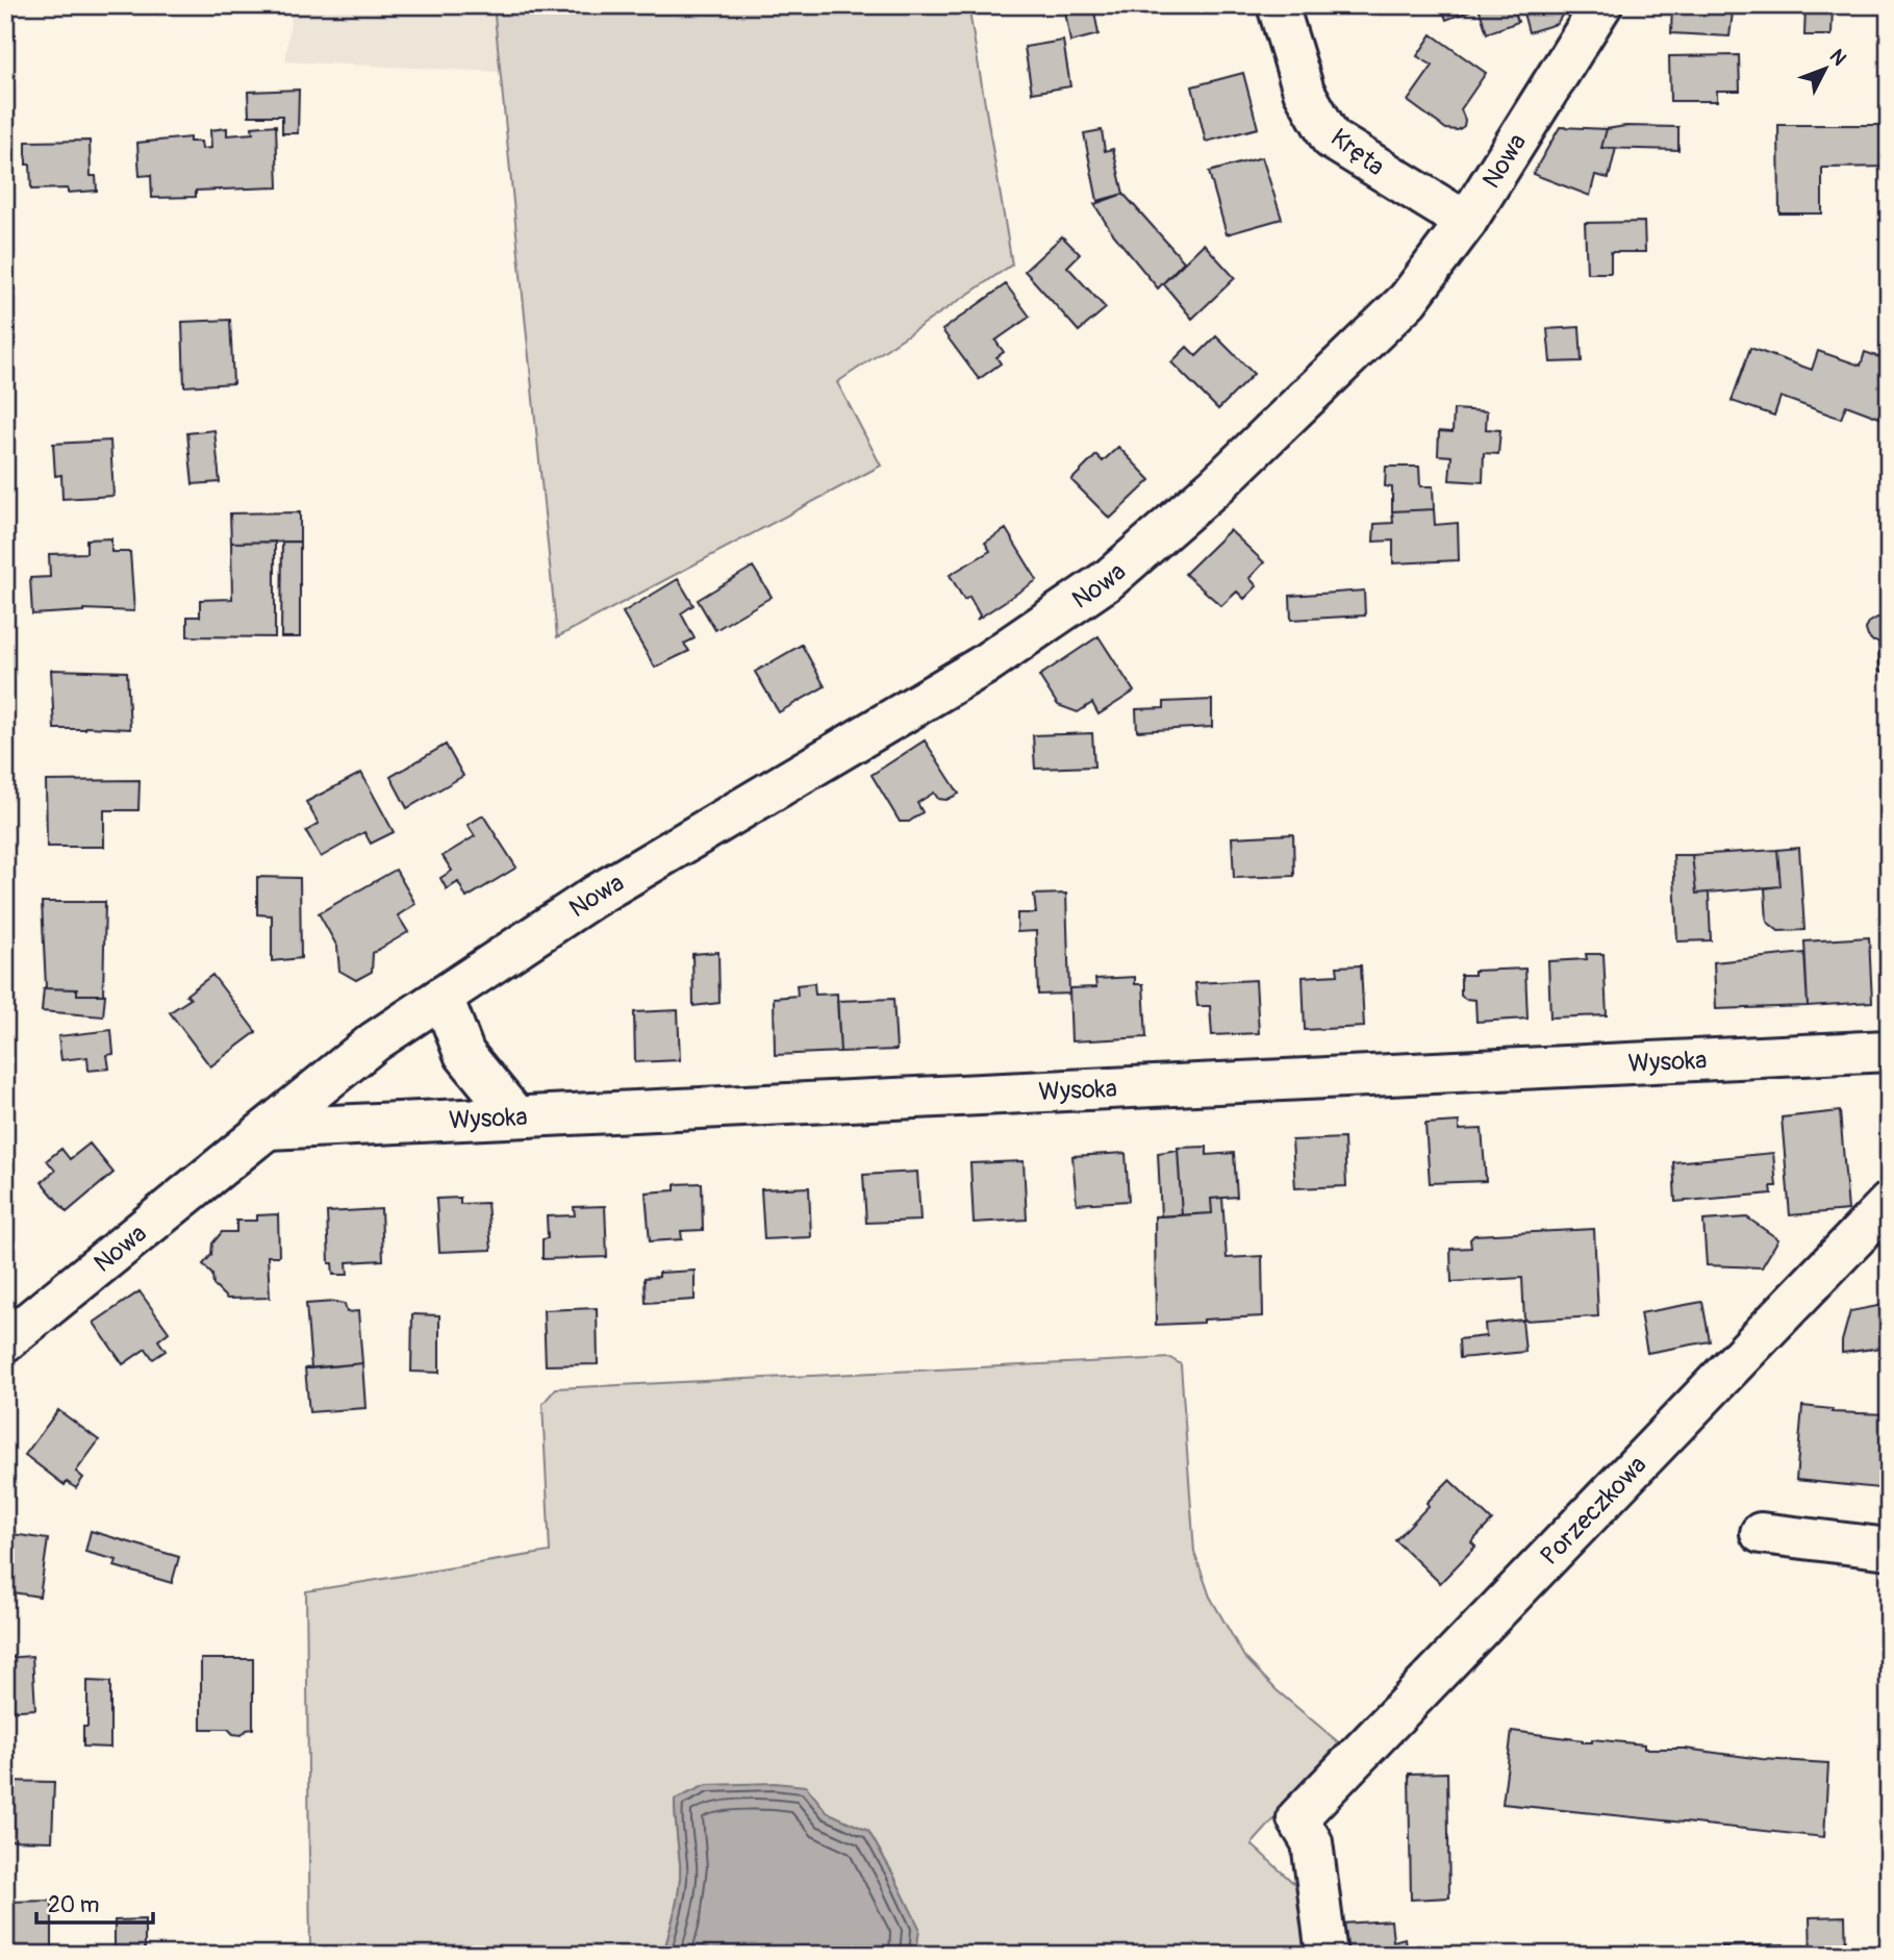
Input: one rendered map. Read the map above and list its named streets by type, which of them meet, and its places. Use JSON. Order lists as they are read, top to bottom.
{
  "streets": {
    "street": [
      "Kręta",
      "Nowa",
      "Wysoka",
      "Porzeczkowa"
    ]
  },
  "crossings": [
    ["Kręta", "Nowa"],
    ["Nowa", "Wysoka"]
  ],
  "scale_bar": "20 m",
  "north": "top right"
}
